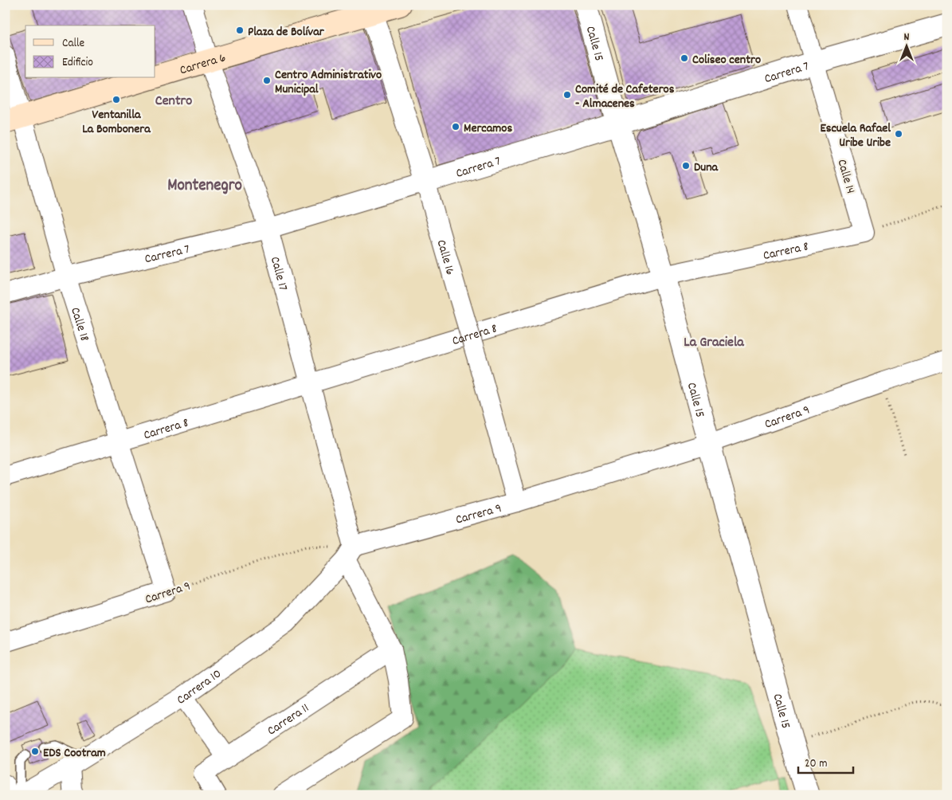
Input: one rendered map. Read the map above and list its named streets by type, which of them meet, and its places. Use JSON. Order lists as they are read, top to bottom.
{
  "streets": {
    "main road": ["Carrera 6"],
    "street": [
      "Calle 15",
      "Carrera 7",
      "Calle 14",
      "Carrera 8",
      "Calle 16",
      "Calle 17",
      "Calle 18",
      "Carrera 9",
      "Carrera 10",
      "Carrera 11"
    ]
  },
  "crossings": [
    ["Calle 15", "Carrera 7"],
    ["Calle 15", "Carrera 8"],
    ["Calle 15", "Carrera 9"],
    ["Carrera 6", "Calle 16"],
    ["Carrera 6", "Calle 17"],
    ["Carrera 6", "Calle 18"],
    ["Carrera 7", "Calle 14"],
    ["Carrera 7", "Calle 16"],
    ["Carrera 7", "Calle 17"],
    ["Carrera 7", "Calle 18"],
    ["Calle 14", "Carrera 8"],
    ["Carrera 8", "Calle 17"],
    ["Carrera 8", "Calle 18"],
    ["Calle 16", "Carrera 9"],
    ["Calle 17", "Carrera 9"],
    ["Calle 17", "Carrera 10"],
    ["Calle 18", "Carrera 9"],
    ["Carrera 9", "Carrera 10"]
  ],
  "districts": ["Centro", "Montenegro", "La Graciela"],
  "places": [
    "Plaza de Bolívar",
    "Coliseo centro",
    "Centro Administrativo Municipal",
    "Comité de Cafeteros - Almacenes",
    "Ventanilla La Bombonera",
    "Mercamos",
    "Escuela Rafael Uribe Uribe",
    "Duna",
    "EDS Cootram"
  ],
  "legend": ["Calle", "Edificio"],
  "scale_bar": "20 m",
  "north": "top"
}
